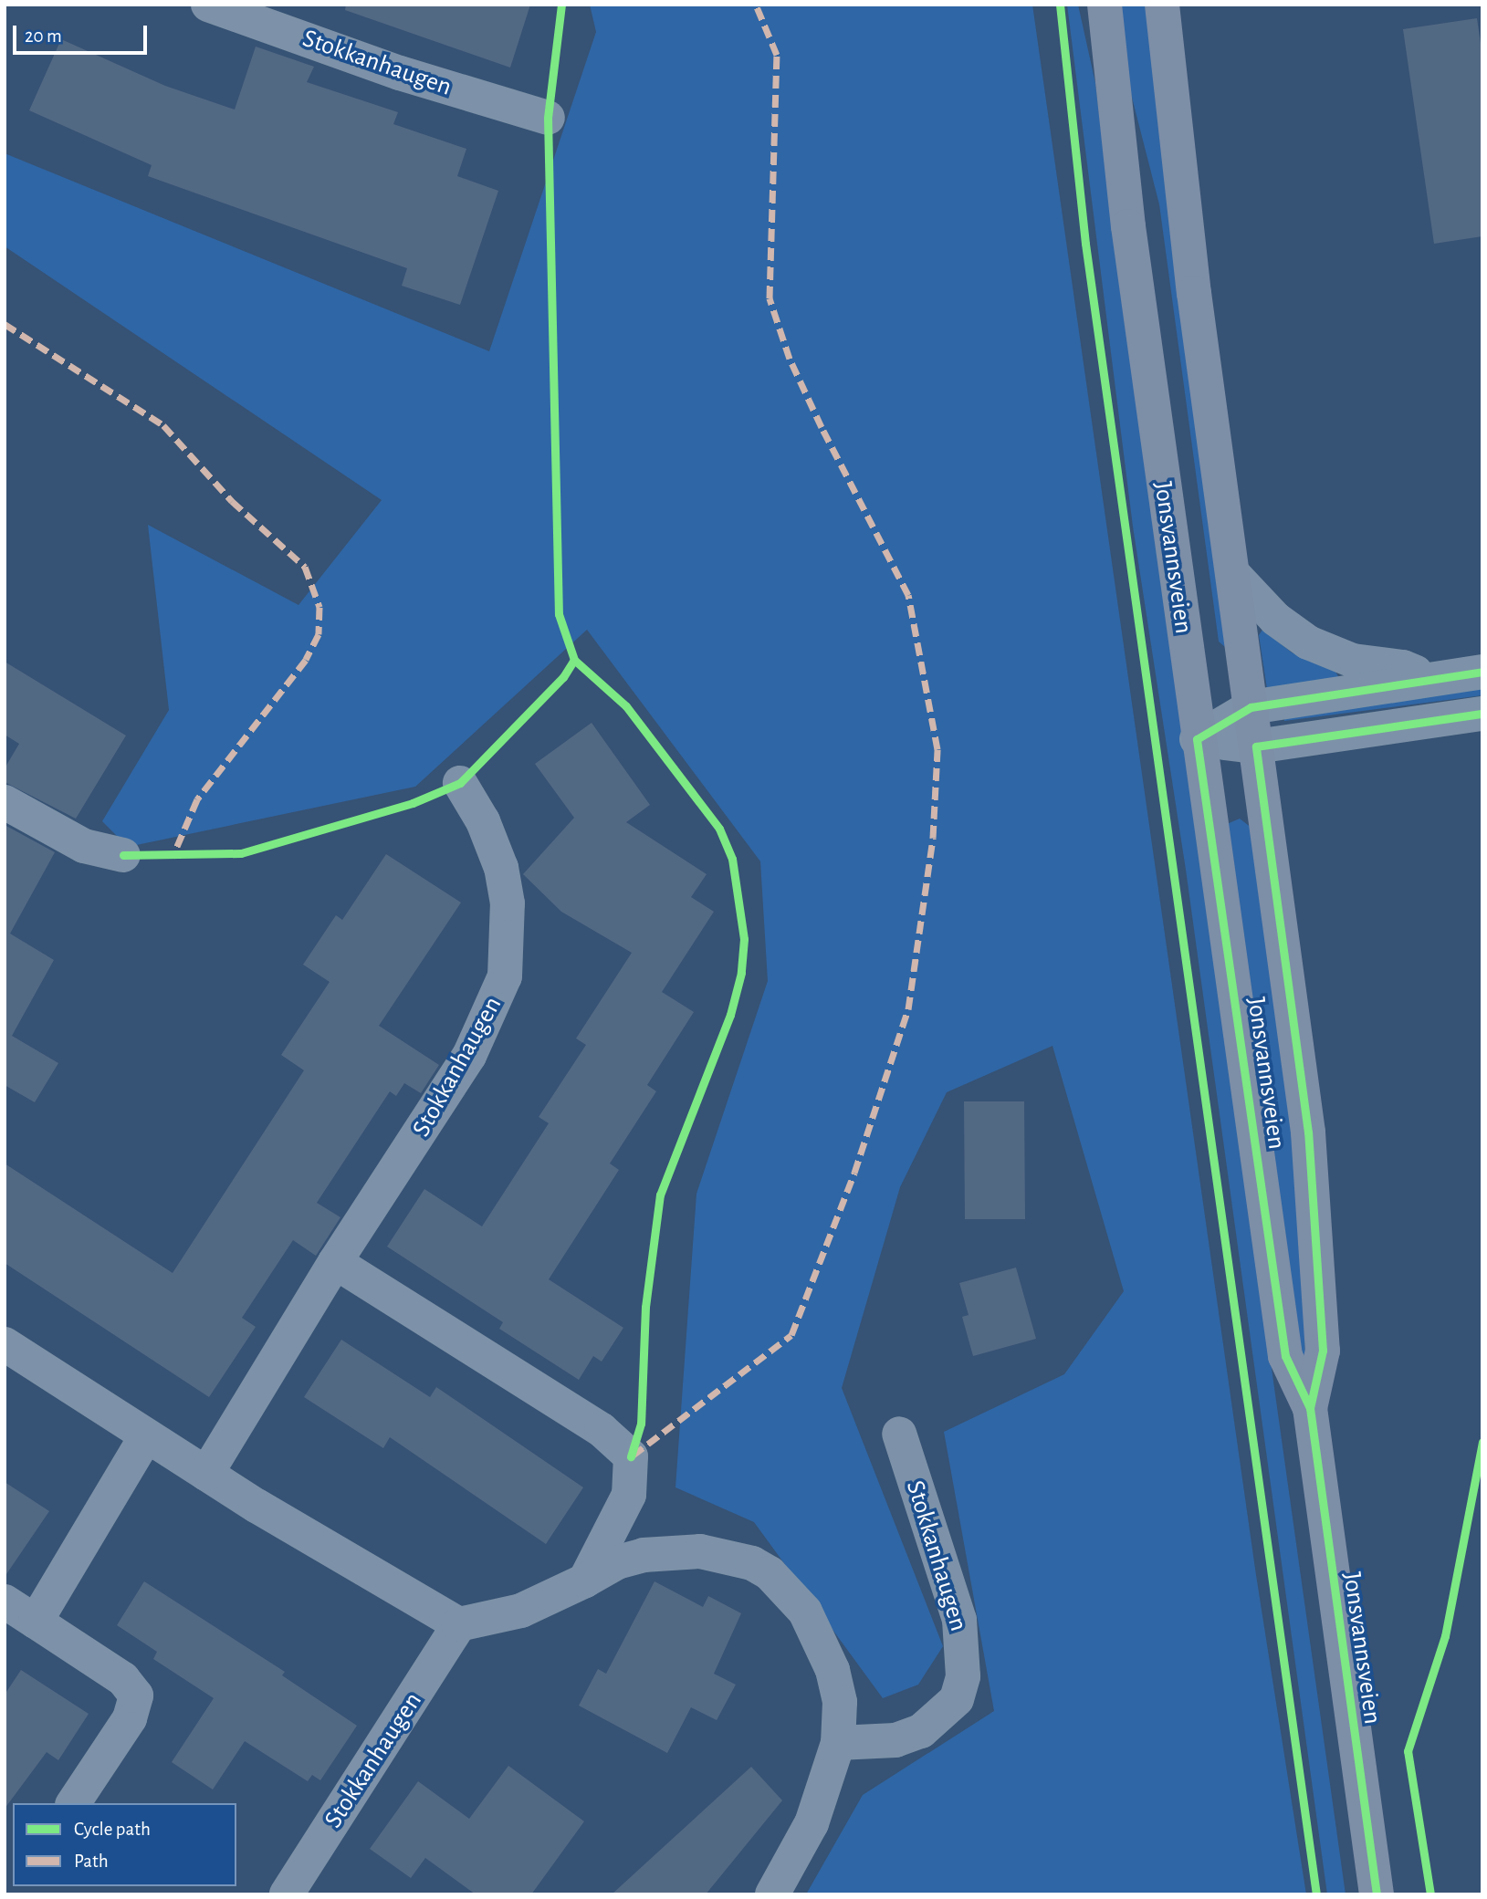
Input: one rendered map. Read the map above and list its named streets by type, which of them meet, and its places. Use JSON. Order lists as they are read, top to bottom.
{
  "streets": {
    "main road": ["Jonsvannsveien"],
    "street": ["Stokkanhaugen"]
  },
  "legend": ["Cycle path", "Path"],
  "scale_bar": "20 m"
}
